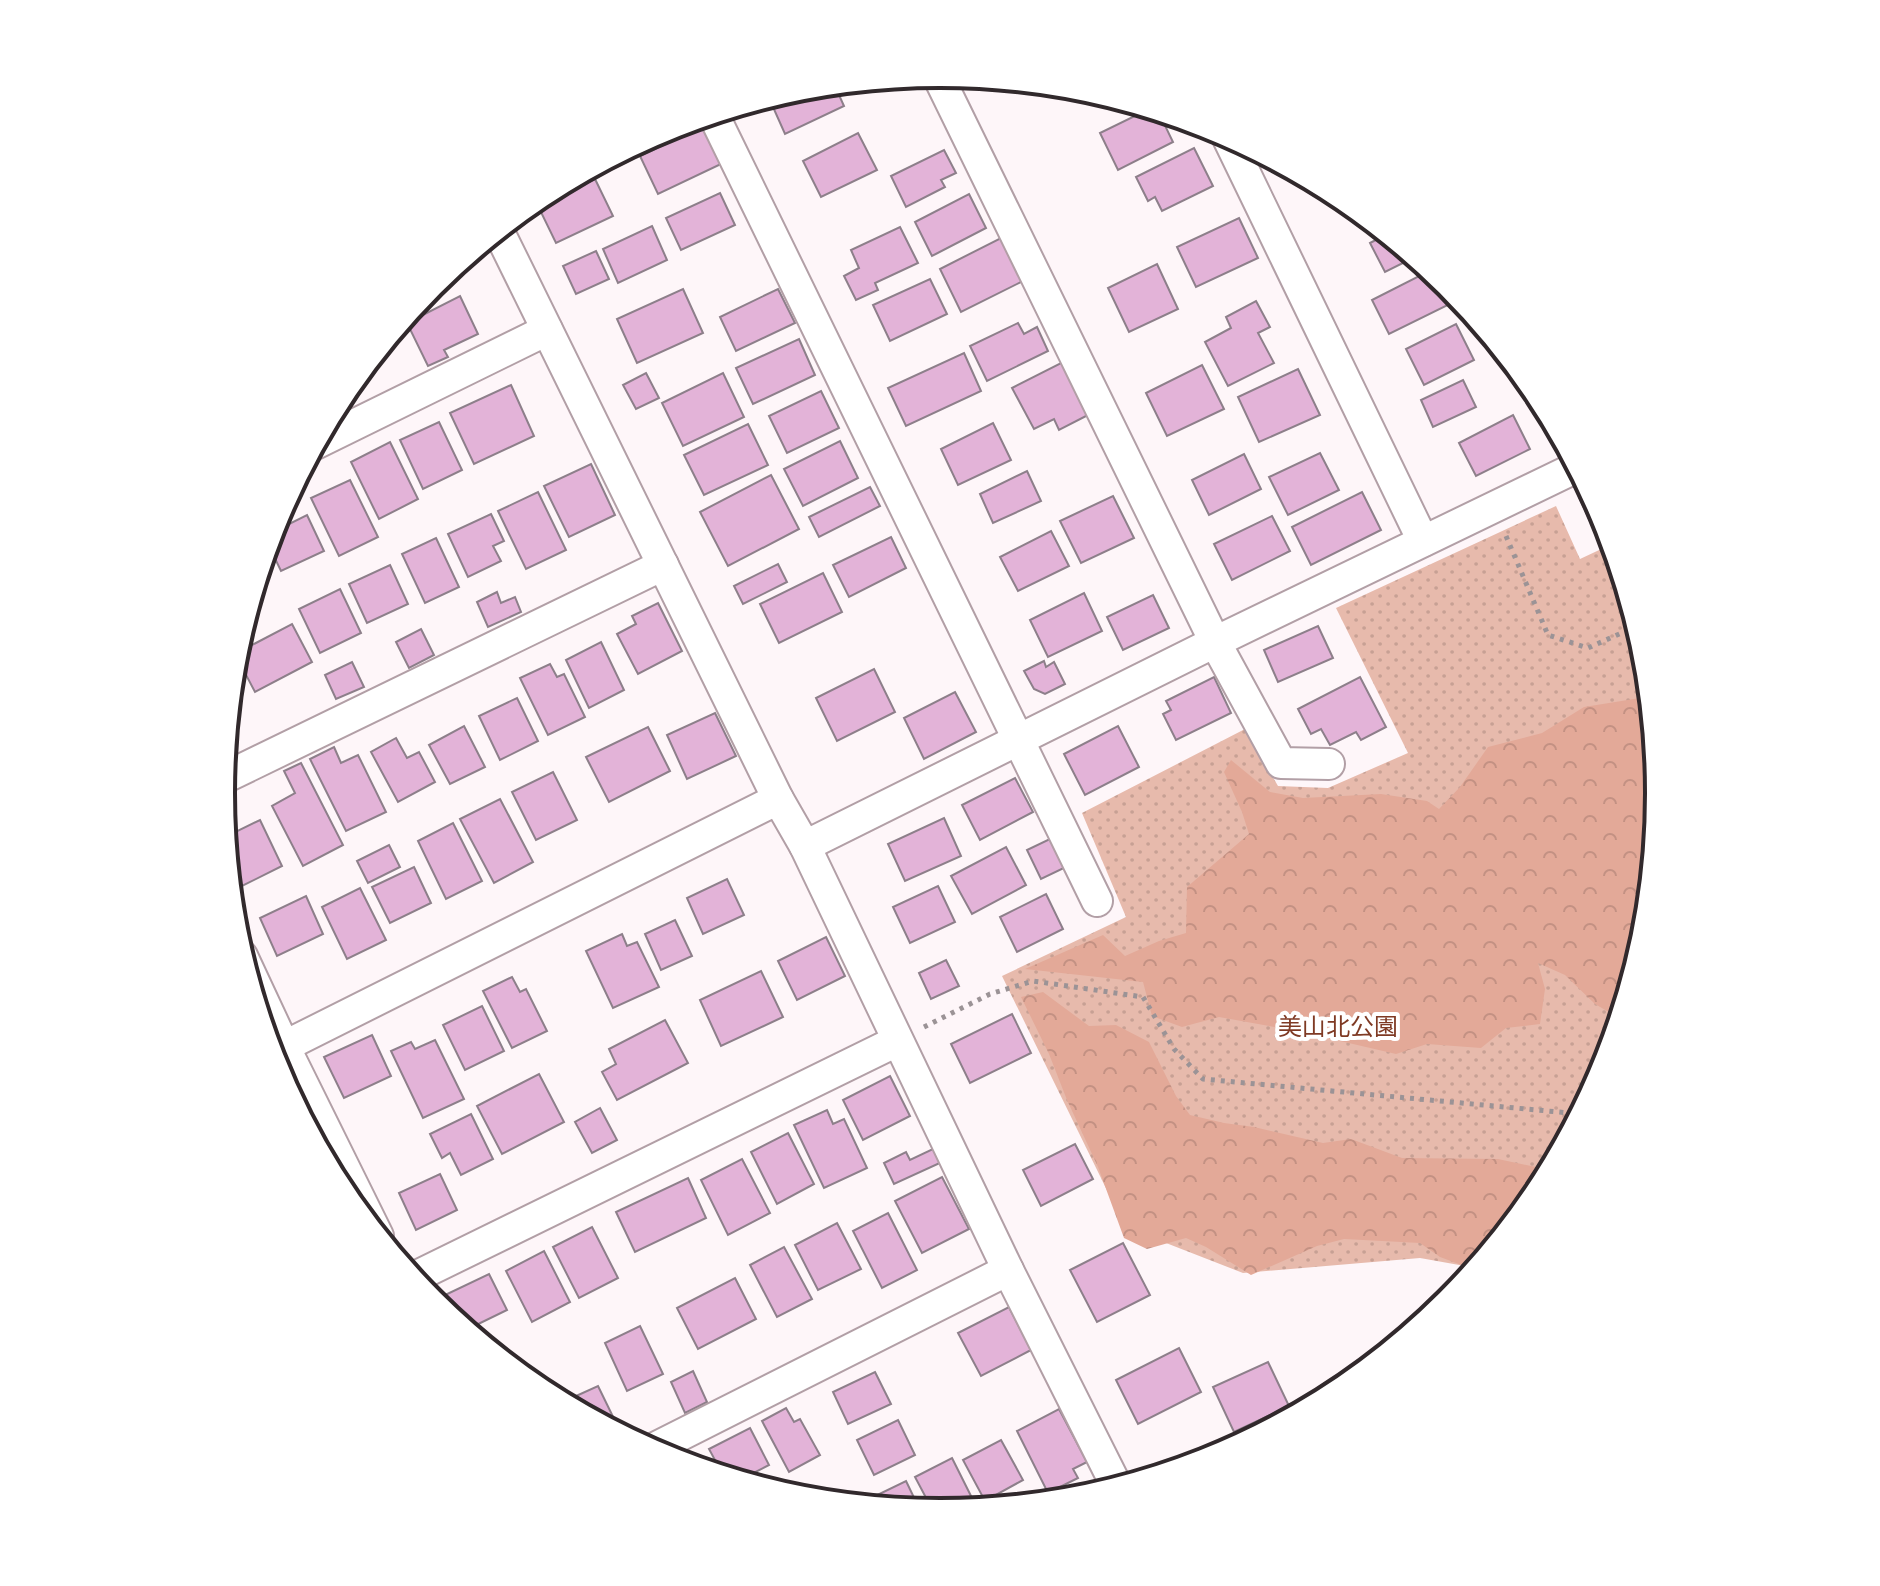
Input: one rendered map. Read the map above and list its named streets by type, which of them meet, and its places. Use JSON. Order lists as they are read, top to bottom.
{
  "parks": ["美山北公園"]
}
